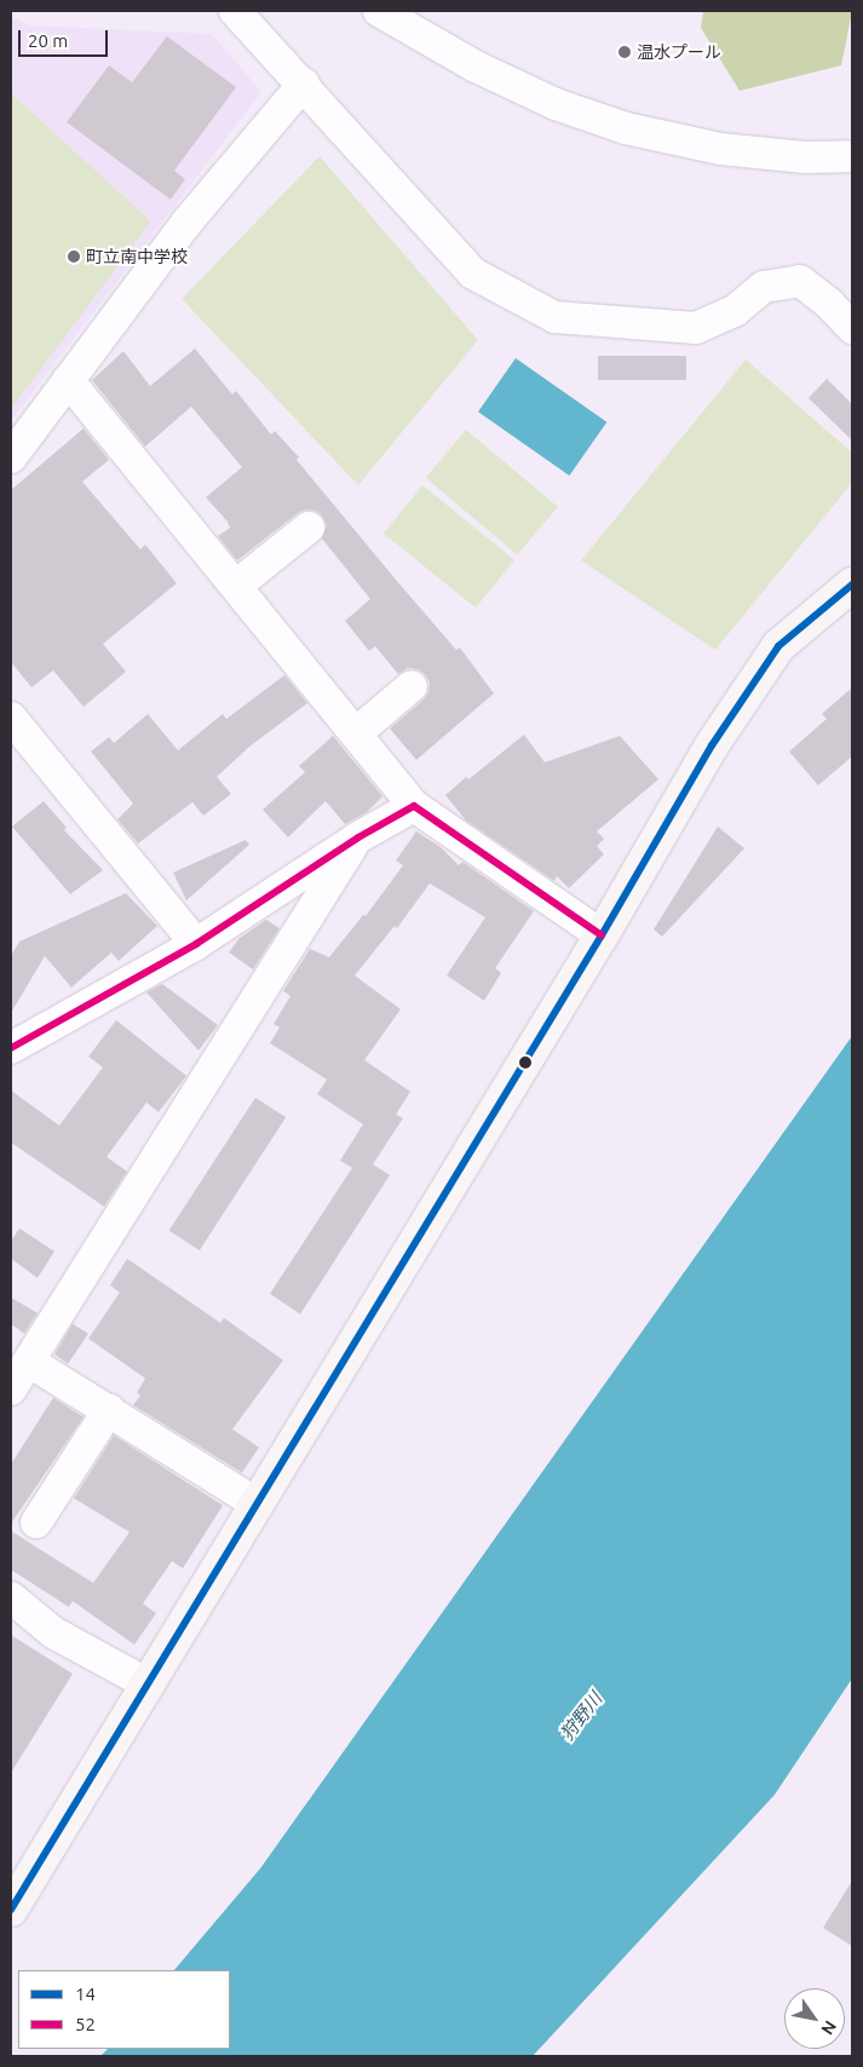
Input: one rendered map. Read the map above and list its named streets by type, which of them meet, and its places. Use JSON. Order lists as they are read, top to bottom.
{
  "water": ["狩野川"],
  "places": ["温水プール", "町立南中学校"],
  "lines": ["transit line 14", "transit line 52"],
  "legend": ["14", "52"],
  "scale_bar": "20 m",
  "north": "bottom right"
}
